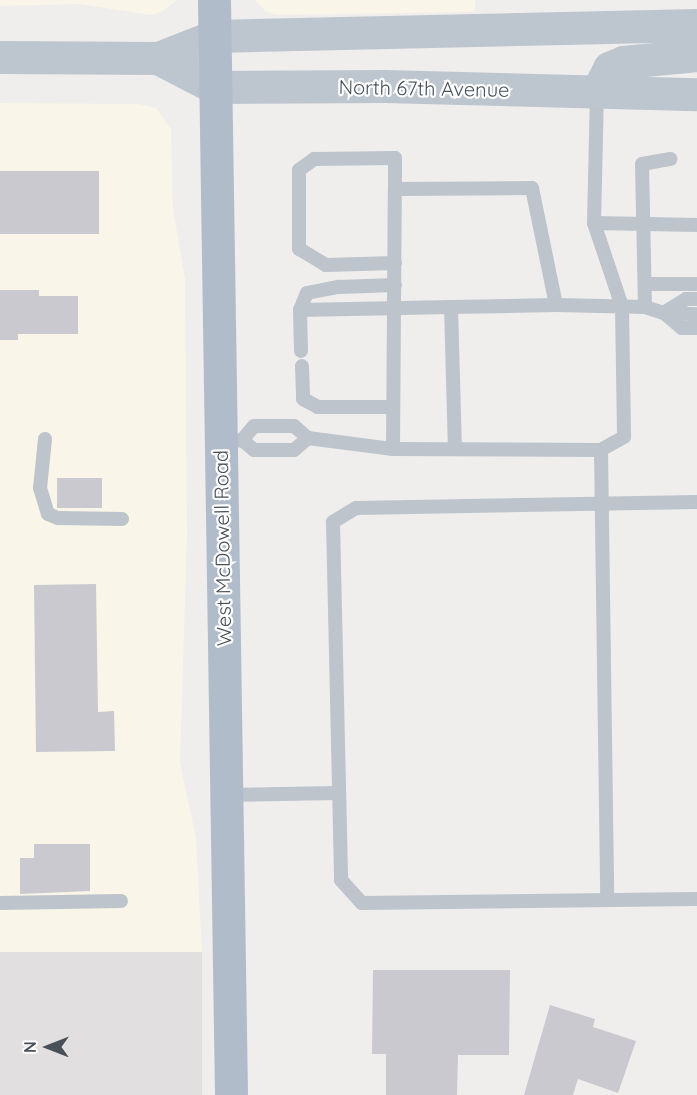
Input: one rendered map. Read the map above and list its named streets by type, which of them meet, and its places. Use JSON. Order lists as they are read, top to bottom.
{
  "streets": {
    "main road": ["North 67th Avenue", "West McDowell Road"]
  },
  "crossings": [
    ["North 67th Avenue", "West McDowell Road"]
  ],
  "north": "left"
}
